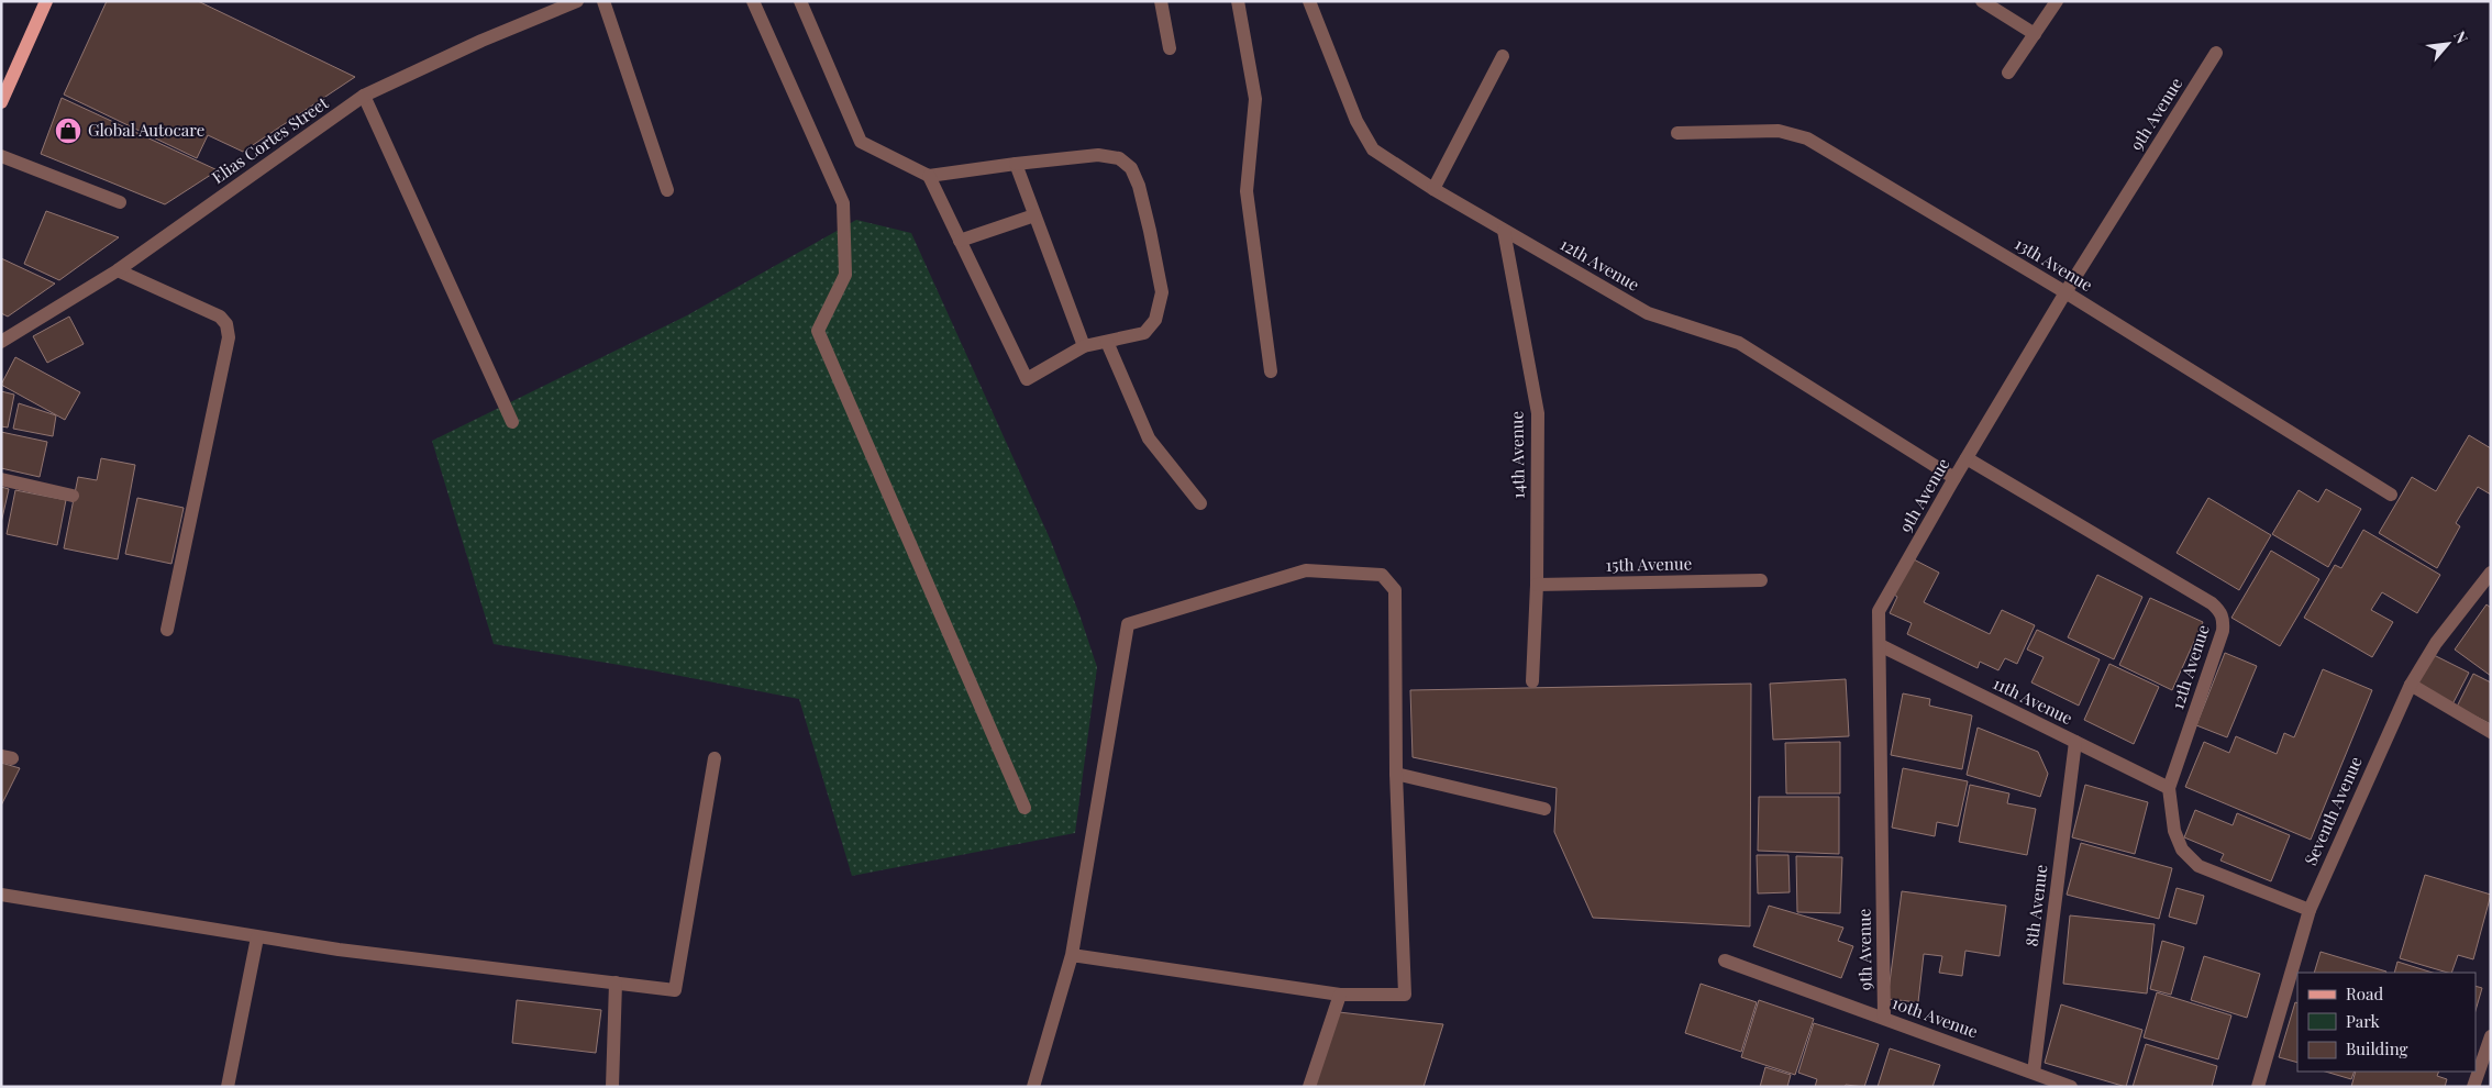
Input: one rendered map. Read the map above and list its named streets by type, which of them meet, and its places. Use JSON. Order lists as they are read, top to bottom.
{
  "streets": {
    "street": [
      "9th Avenue",
      "Elias Cortes Street",
      "12th Avenue",
      "13th Avenue",
      "14th Avenue",
      "15th Avenue",
      "11th Avenue",
      "Seventh Avenue",
      "8th Avenue",
      "10th Avenue"
    ]
  },
  "crossings": [
    ["9th Avenue", "12th Avenue"],
    ["9th Avenue", "13th Avenue"],
    ["9th Avenue", "11th Avenue"],
    ["9th Avenue", "10th Avenue"],
    ["12th Avenue", "14th Avenue"],
    ["12th Avenue", "11th Avenue"],
    ["12th Avenue", "Seventh Avenue"],
    ["14th Avenue", "15th Avenue"],
    ["11th Avenue", "8th Avenue"],
    ["8th Avenue", "10th Avenue"]
  ],
  "places": {
    "shop": ["Global Autocare"]
  },
  "legend": ["Road", "Park", "Building"],
  "north": "top right"
}
